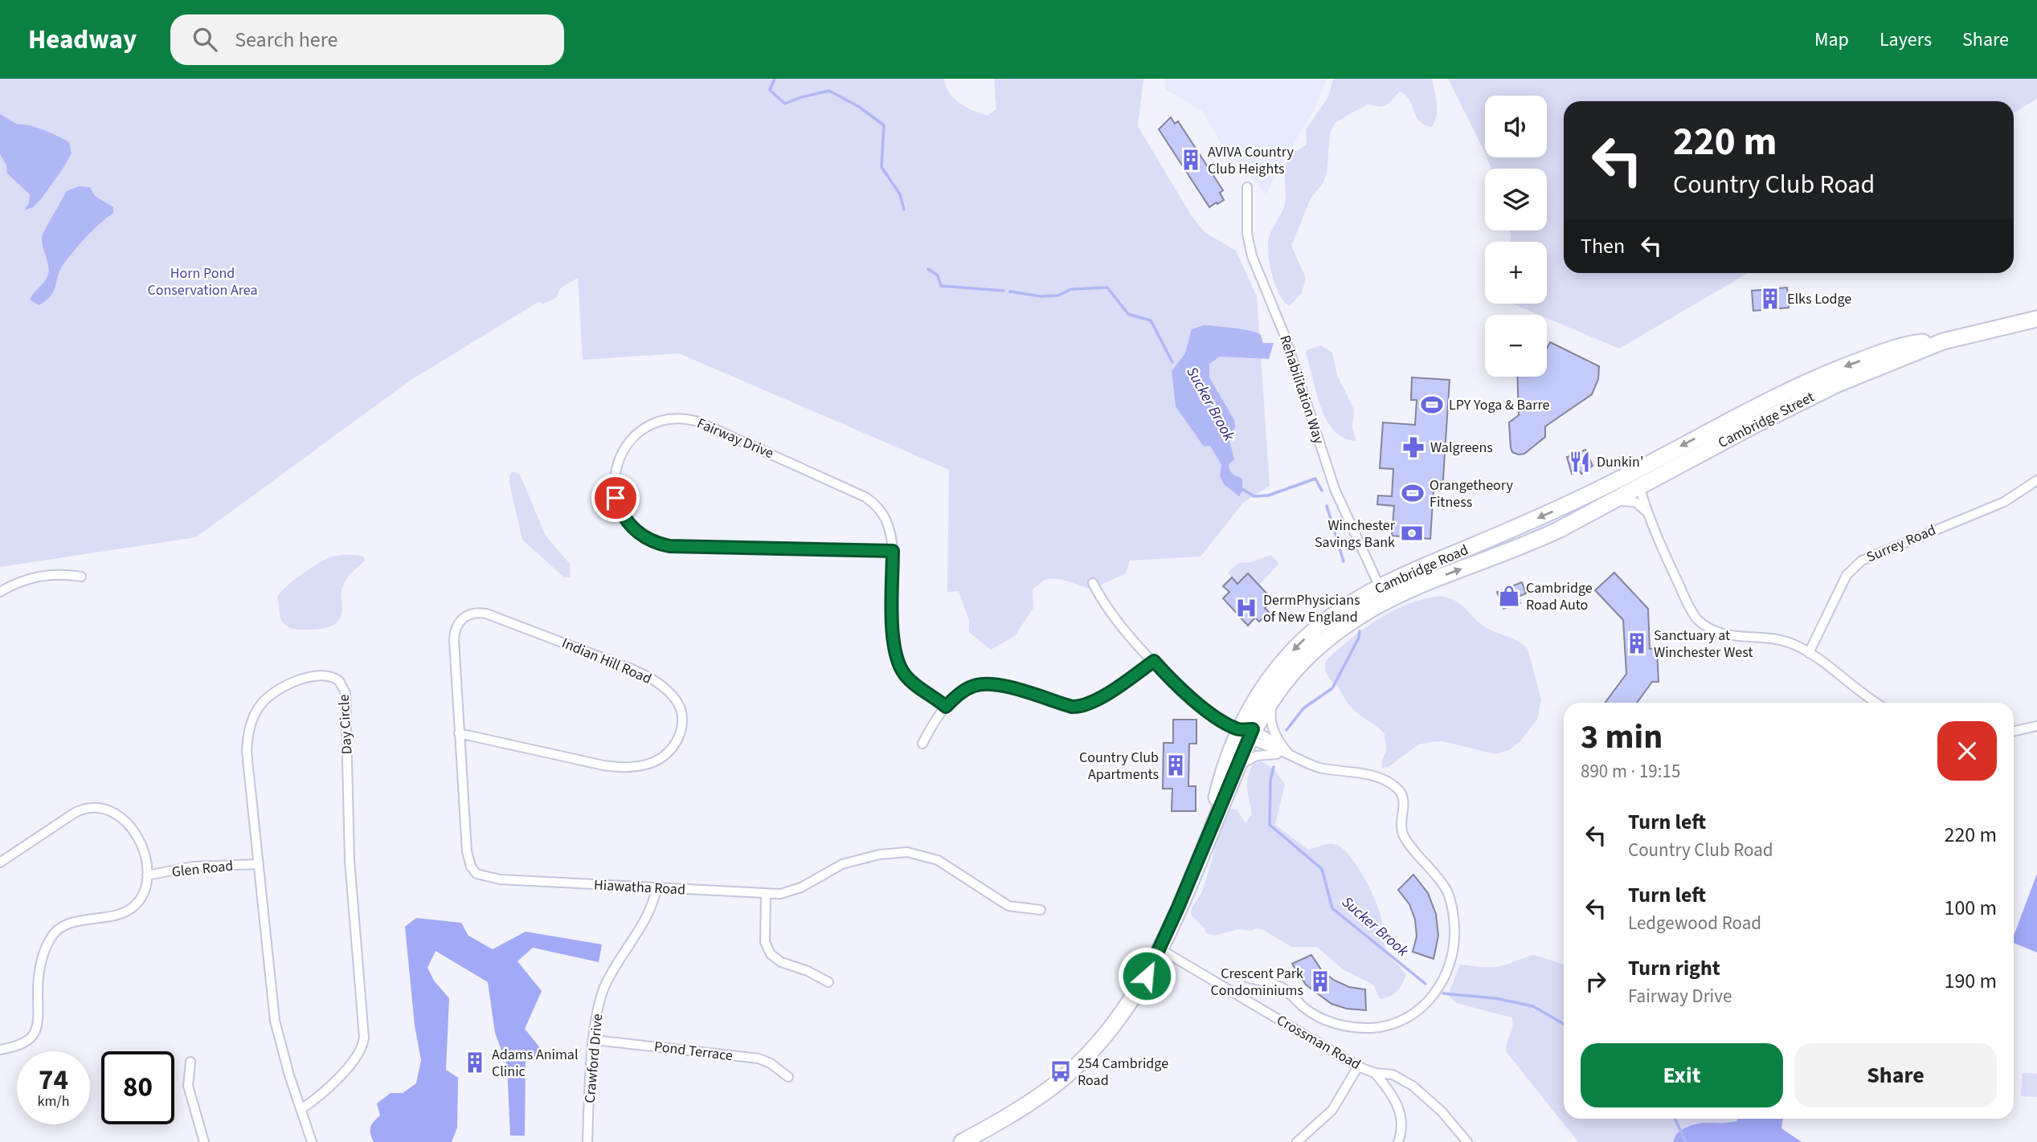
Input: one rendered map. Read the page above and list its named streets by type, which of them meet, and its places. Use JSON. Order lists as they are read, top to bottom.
{
  "streets": {
    "highway": ["Cambridge Street", "Cambridge Road"],
    "street": [
      "Rehabilitation Way",
      "Fairway Drive",
      "Surrey Road",
      "Indian Hill Road",
      "Day Circle",
      "Glen Road",
      "Hiawatha Road",
      "Crossman Road",
      "Pond Terrace",
      "Crawford Drive"
    ]
  },
  "crossings": [
    ["Rehabilitation Way", "Cambridge Road"],
    ["Cambridge Street", "Cambridge Road"],
    ["Cambridge Road", "Crossman Road"],
    ["Indian Hill Road", "Hiawatha Road"],
    ["Day Circle", "Glen Road"],
    ["Hiawatha Road", "Crawford Drive"],
    ["Pond Terrace", "Crawford Drive"]
  ],
  "water": ["Sucker Brook"],
  "parks": ["Horn Pond Conservation Area"],
  "places": {
    "building": [
      "AVIVA Country Club Heights",
      "Elks Lodge",
      "Sanctuary at Winchester West",
      "Country Club Apartments",
      "Crescent Park Condominiums",
      "Adams Animal Clinic"
    ],
    "sports": ["LPY Yoga & Barre", "Orangetheory Fitness"],
    "pharmacy": ["Walgreens"],
    "restaurant": ["Dunkin'"],
    "bank": ["Winchester Savings Bank"],
    "shop": ["Cambridge Road Auto"],
    "hospital": ["DermPhysicians of New England"],
    "bus stop": ["254 Cambridge Road"]
  },
  "page": {
    "header": "Headway",
    "search": "Search here",
    "nav": ["Map", "Layers", "Share"],
    "map_buttons": ["+", "−"],
    "turn": ["220 m", "Country Club Road"],
    "then": "Then",
    "heading": ["3 min", "890 m · 19:15"],
    "list": [
      {
        "name": "Turn left",
        "note": "Country Club Road",
        "value": "220 m"
      },
      {
        "name": "Turn left",
        "note": "Ledgewood Road",
        "value": "100 m"
      },
      {
        "name": "Turn right",
        "note": "Fairway Drive",
        "value": "190 m"
      }
    ],
    "buttons": ["Exit", "Share"],
    "speed": "74 km/h",
    "limit": "80"
  }
}
